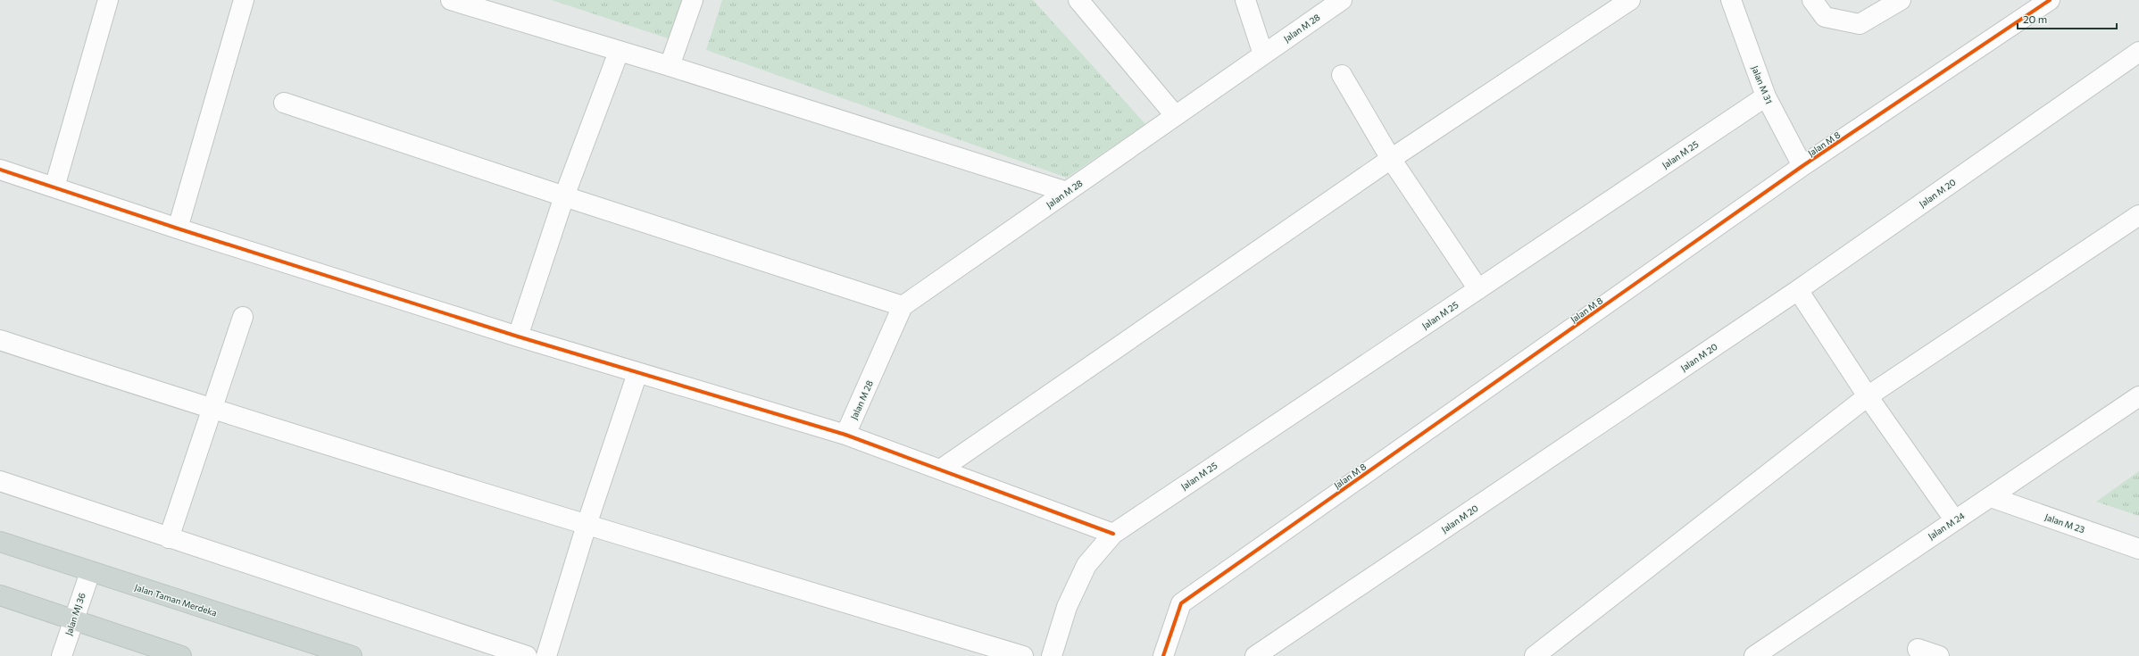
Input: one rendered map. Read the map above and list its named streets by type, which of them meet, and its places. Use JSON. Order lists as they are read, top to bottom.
{
  "streets": {
    "main road": ["Jalan Taman Merdeka"],
    "street": [
      "Jalan M 28",
      "Jalan M 31",
      "Jalan M 8",
      "Jalan M 25",
      "Jalan M 20",
      "Jalan M 23",
      "Jalan M 24",
      "Jalan MJ 36"
    ]
  },
  "crossings": [
    ["Jalan M 31", "Jalan M 8"],
    ["Jalan M 31", "Jalan M 25"],
    ["Jalan M 23", "Jalan M 24"],
    ["Jalan Taman Merdeka", "Jalan MJ 36"]
  ],
  "scale_bar": "20 m"
}
